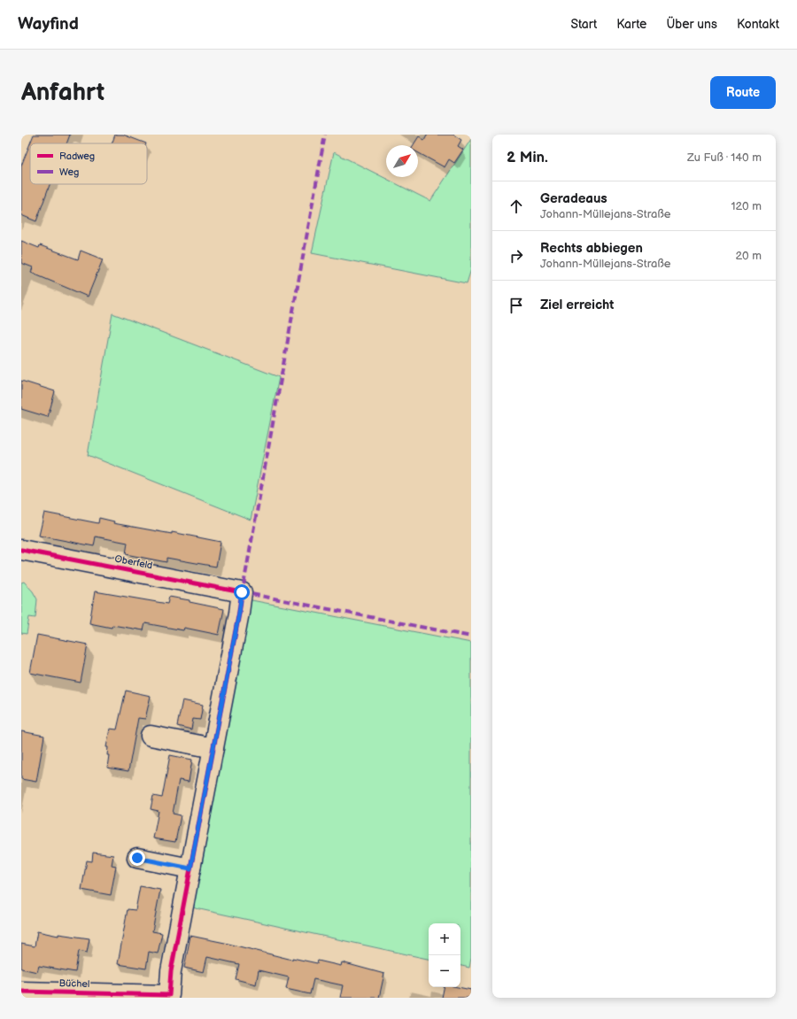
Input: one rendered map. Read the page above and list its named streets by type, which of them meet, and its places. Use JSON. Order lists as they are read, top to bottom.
{
  "streets": {
    "street": ["Oberfeld", "Büchel"]
  },
  "legend": ["Radweg", "Weg"],
  "north": "top right",
  "page": {
    "header": "Wayfind",
    "nav": [
      "Start",
      "Karte",
      "Über uns",
      "Kontakt"
    ],
    "buttons": "Route",
    "title": "Anfahrt",
    "heading": ["2 Min.", "Zu Fuß · 140 m"],
    "list": [
      ["Geradeaus", "Johann-Müllejans-Straße", "120 m"],
      ["Rechts abbiegen", "Johann-Müllejans-Straße", "20 m"],
      "Ziel erreicht"
    ],
    "map_buttons": ["+", "−"]
  }
}
